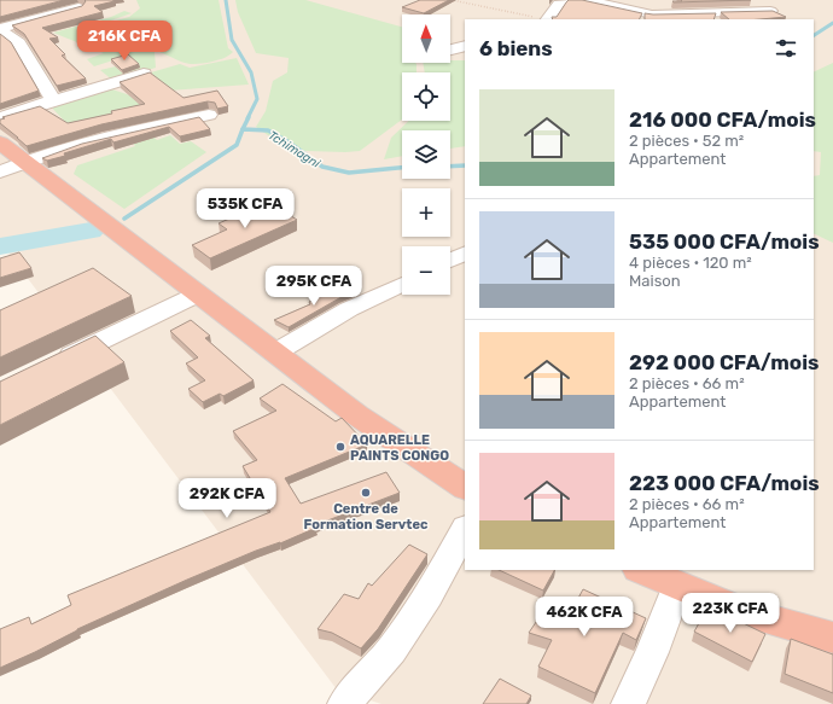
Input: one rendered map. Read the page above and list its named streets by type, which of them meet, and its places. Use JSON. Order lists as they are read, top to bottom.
{
  "water": ["Tchimagni"],
  "places": ["AQUARELLE PAINTS CONGO", "Centre de Formation Servtec"],
  "north": "top",
  "page": {
    "map_buttons": ["+", "−"],
    "heading": "6 biens",
    "price": [
      "216K CFA",
      "535K CFA",
      "295K CFA",
      "292K CFA",
      "223K CFA",
      "462K CFA"
    ],
    "list": [
      {
        "name": "216 000 CFA/mois",
        "note": "2 pièces · 52 m² · Appartement"
      },
      {
        "name": "535 000 CFA/mois",
        "note": "4 pièces · 120 m² · Maison"
      },
      {
        "name": "292 000 CFA/mois",
        "note": "2 pièces · 66 m² · Appartement"
      },
      {
        "name": "223 000 CFA/mois",
        "note": "2 pièces · 66 m² · Appartement"
      }
    ]
  }
}
